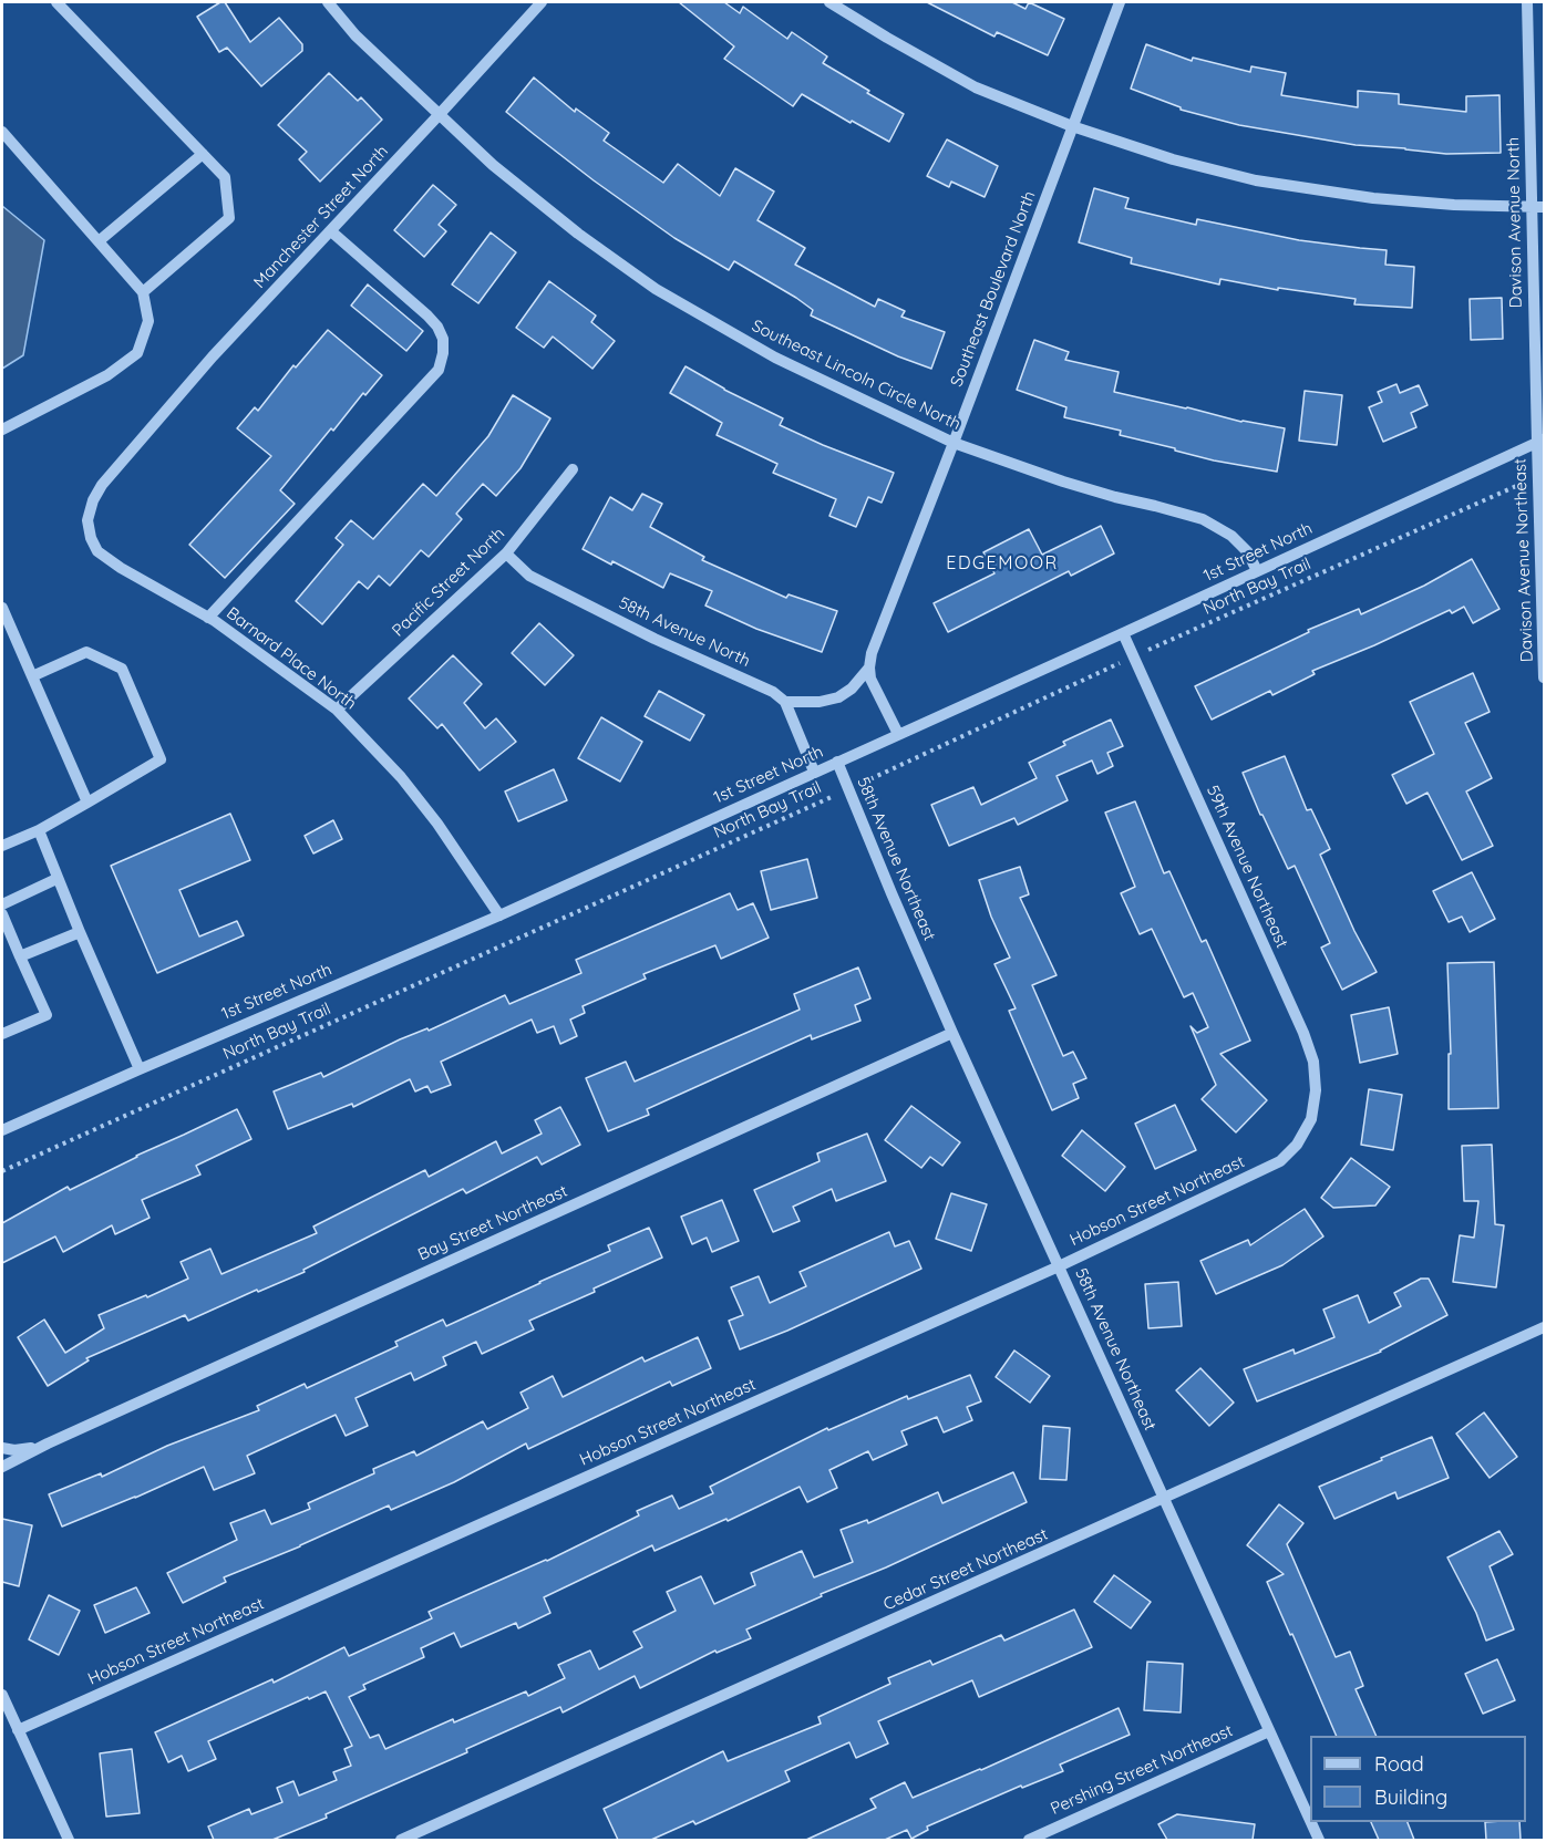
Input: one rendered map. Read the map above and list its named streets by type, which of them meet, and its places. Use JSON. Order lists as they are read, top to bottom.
{
  "streets": {
    "street": [
      "Manchester Street North",
      "Davison Avenue North",
      "Southeast Boulevard North",
      "Southeast Lincoln Circle North",
      "1st Street North",
      "Davison Avenue Northeast",
      "Pacific Street North",
      "58th Avenue North",
      "Barnard Place North",
      "58th Avenue Northeast",
      "59th Avenue Northeast",
      "Hobson Street Northeast",
      "Bay Street Northeast",
      "Cedar Street Northeast",
      "Pershing Street Northeast"
    ],
    "path": ["North Bay Trail"]
  },
  "crossings": [
    ["Manchester Street North", "Southeast Lincoln Circle North"],
    ["Manchester Street North", "Barnard Place North"],
    ["Davison Avenue North", "1st Street North"],
    ["Davison Avenue North", "Davison Avenue Northeast"],
    ["Southeast Boulevard North", "Southeast Lincoln Circle North"],
    ["Southeast Lincoln Circle North", "1st Street North"],
    ["1st Street North", "Davison Avenue Northeast"],
    ["1st Street North", "Barnard Place North"],
    ["1st Street North", "58th Avenue Northeast"],
    ["1st Street North", "59th Avenue Northeast"],
    ["Davison Avenue Northeast", "North Bay Trail"],
    ["Pacific Street North", "58th Avenue North"],
    ["Pacific Street North", "Barnard Place North"],
    ["North Bay Trail", "58th Avenue Northeast"],
    ["North Bay Trail", "59th Avenue Northeast"],
    ["58th Avenue Northeast", "Hobson Street Northeast"],
    ["58th Avenue Northeast", "Bay Street Northeast"],
    ["58th Avenue Northeast", "Cedar Street Northeast"],
    ["58th Avenue Northeast", "Pershing Street Northeast"],
    ["59th Avenue Northeast", "Hobson Street Northeast"]
  ],
  "districts": ["EDGEMOOR"],
  "legend": ["Road", "Building"]
}
